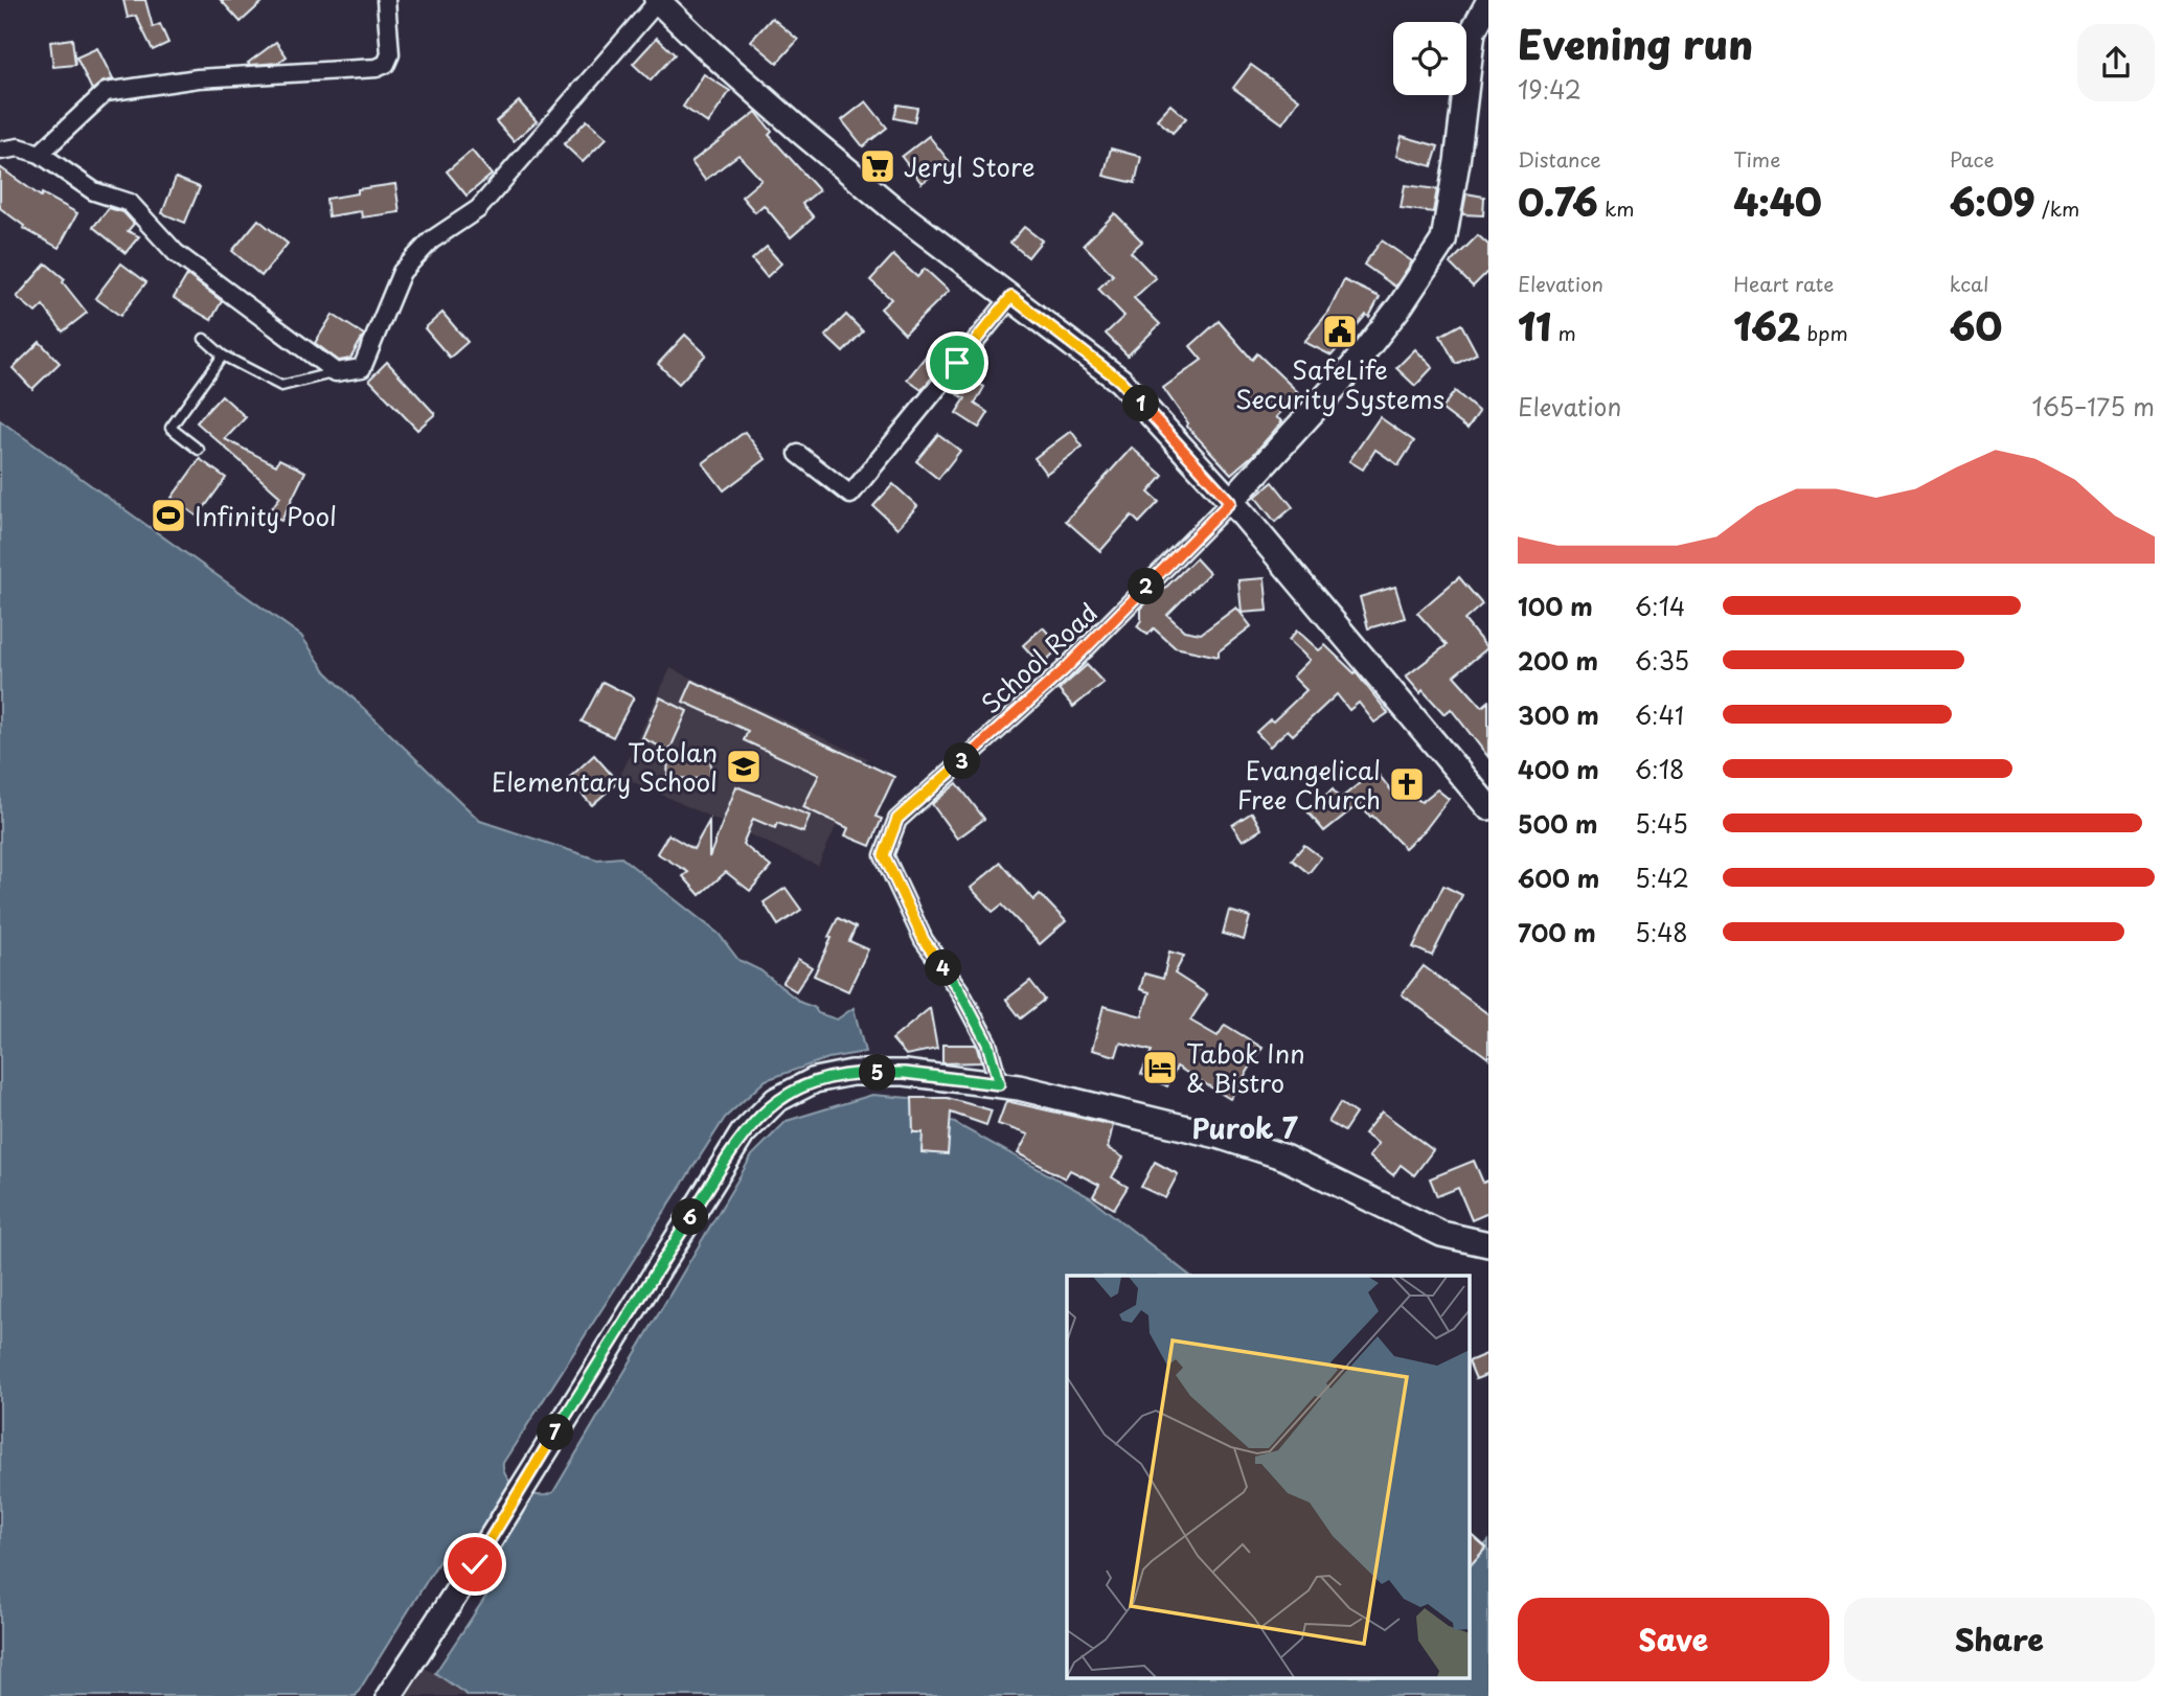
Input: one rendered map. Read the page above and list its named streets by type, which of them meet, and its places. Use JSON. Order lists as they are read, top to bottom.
{
  "streets": {
    "street": ["School Road"]
  },
  "districts": ["Purok 7"],
  "places": {
    "supermarket": ["Jeryl Store"],
    "public building": ["SafeLife Security Systems"],
    "sports": ["Infinity Pool"],
    "school or university": ["Totolan Elementary School"],
    "church": ["Evangelical Free Church"],
    "hotel": ["Tabok Inn & Bistro"]
  },
  "page": {
    "heading": ["Evening run", "19:42"],
    "stats": [
      ["Distance", "0.76 km"],
      ["Time", "4:40"],
      ["Pace", "6:09 /km"],
      ["Elevation", "11 m"],
      ["Heart rate", "162 bpm"],
      ["kcal", "60"]
    ],
    "chart": ["Elevation", "165–175 m"],
    "pins": [
      "1",
      "2",
      "3",
      "4",
      "5",
      "6",
      "7"
    ],
    "list": [
      {
        "name": "100 m",
        "note": "6:14"
      },
      {
        "name": "200 m",
        "note": "6:35"
      },
      {
        "name": "300 m",
        "note": "6:41"
      },
      {
        "name": "400 m",
        "note": "6:18"
      },
      {
        "name": "500 m",
        "note": "5:45"
      },
      {
        "name": "600 m",
        "note": "5:42"
      },
      {
        "name": "700 m",
        "note": "5:48"
      }
    ],
    "buttons": ["Save", "Share"]
  }
}
